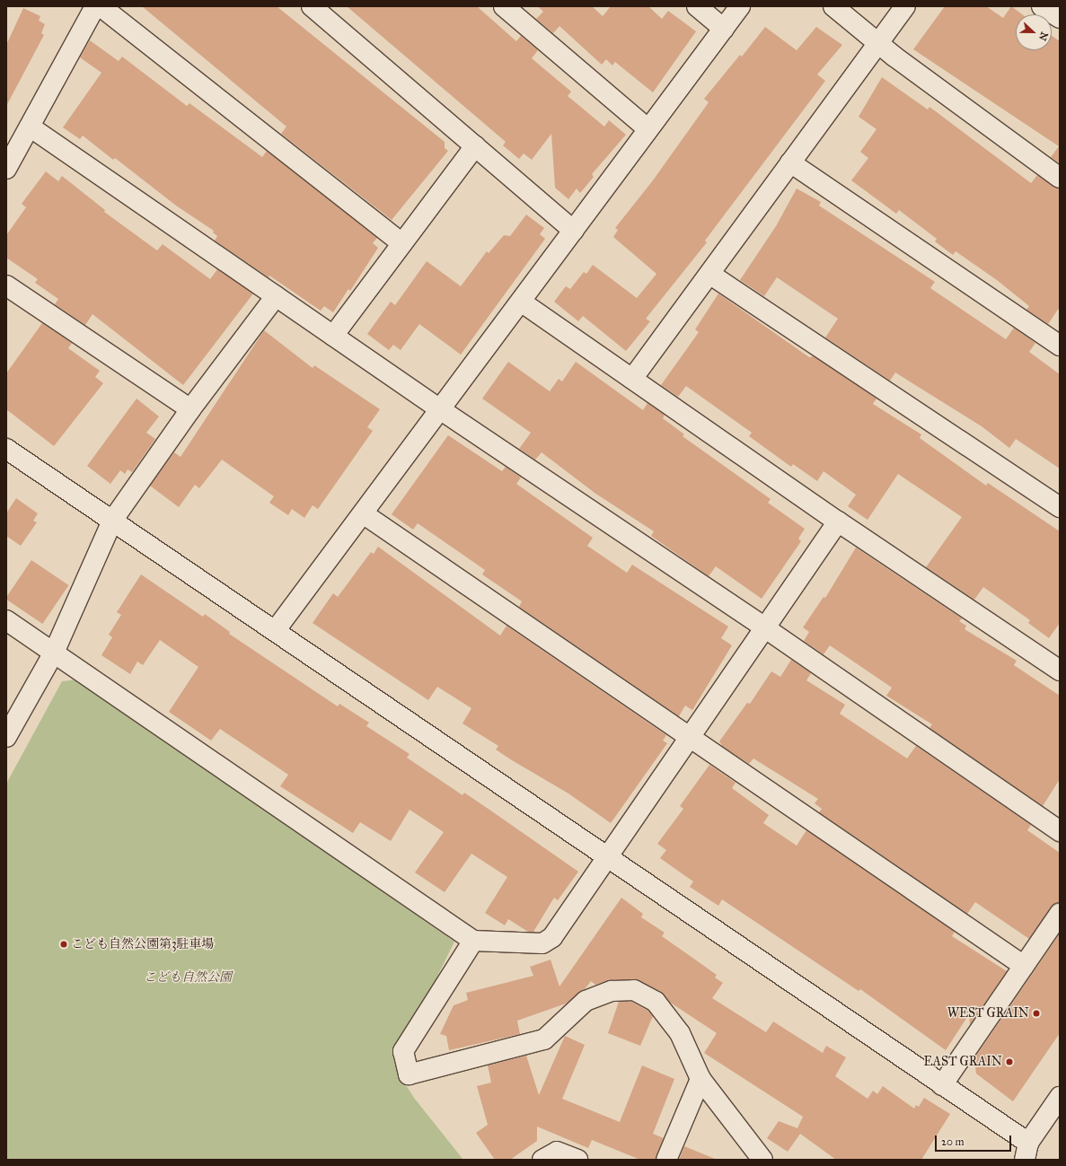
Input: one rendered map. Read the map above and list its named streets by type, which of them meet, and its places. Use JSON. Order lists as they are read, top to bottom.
{
  "parks": ["こども自然公園"],
  "places": ["こども自然公園第3駐車場", "WEST GRAIN", "EAST GRAIN"],
  "scale_bar": "20 m",
  "north": "right"
}
